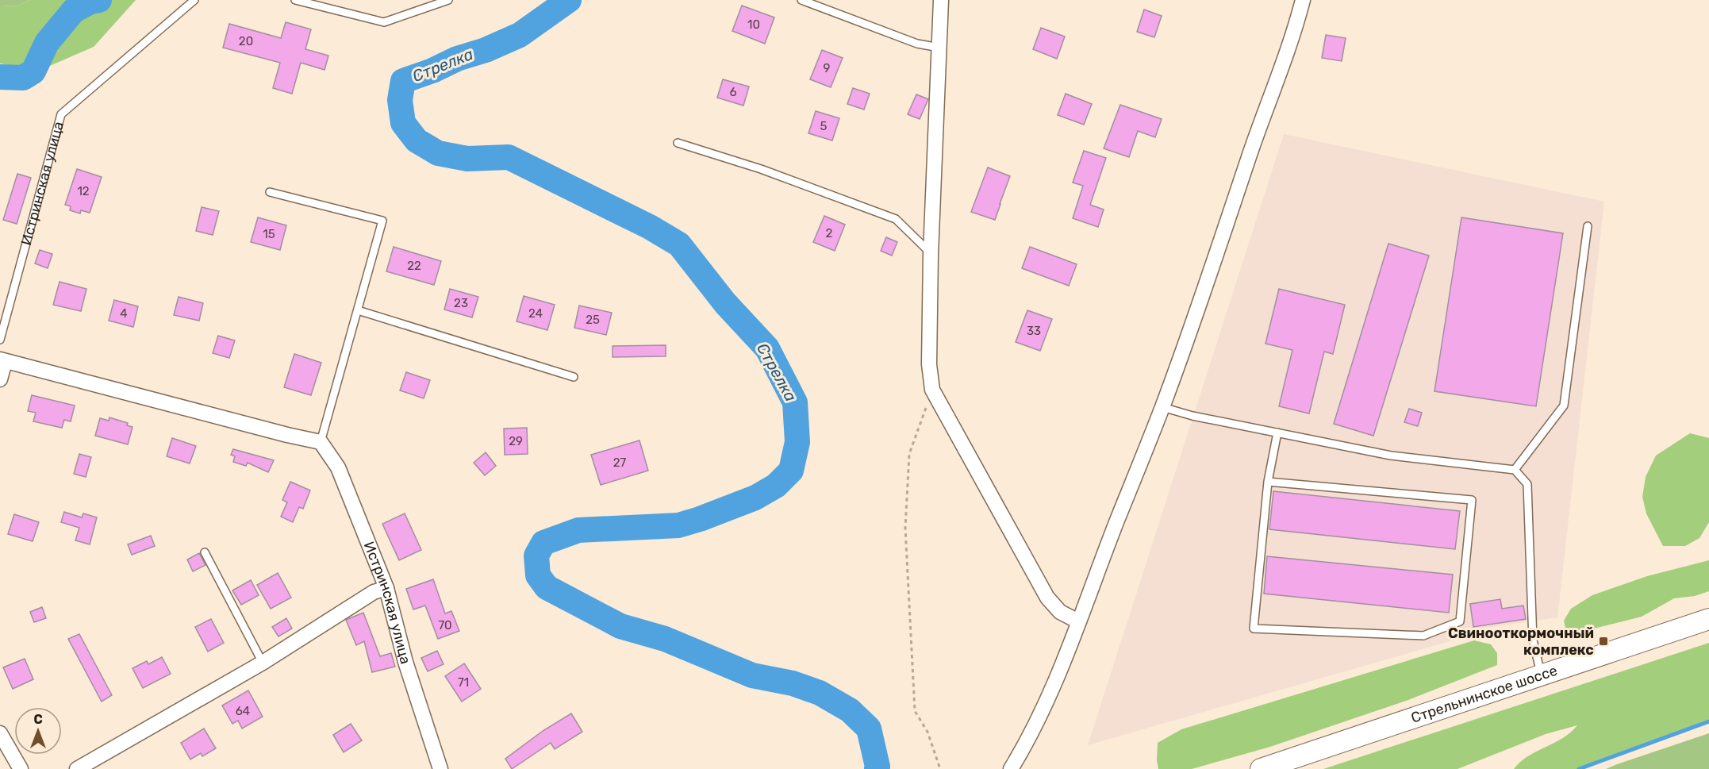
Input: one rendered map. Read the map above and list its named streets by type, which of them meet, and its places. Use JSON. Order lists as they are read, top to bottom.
{
  "streets": {
    "main road": ["Стрельнинское шоссе"],
    "street": ["Истринская улица"]
  },
  "water": ["Стрелка"],
  "places": {
    "transit": ["Свинооткормочный комплекс"]
  },
  "house_numbers": [
    "10",
    "20",
    "9",
    "6",
    "5",
    "12",
    "2",
    "15",
    "22",
    "23",
    "4",
    "24",
    "25",
    "33",
    "29",
    "27",
    "70",
    "71",
    "64"
  ],
  "north": "top"
}
